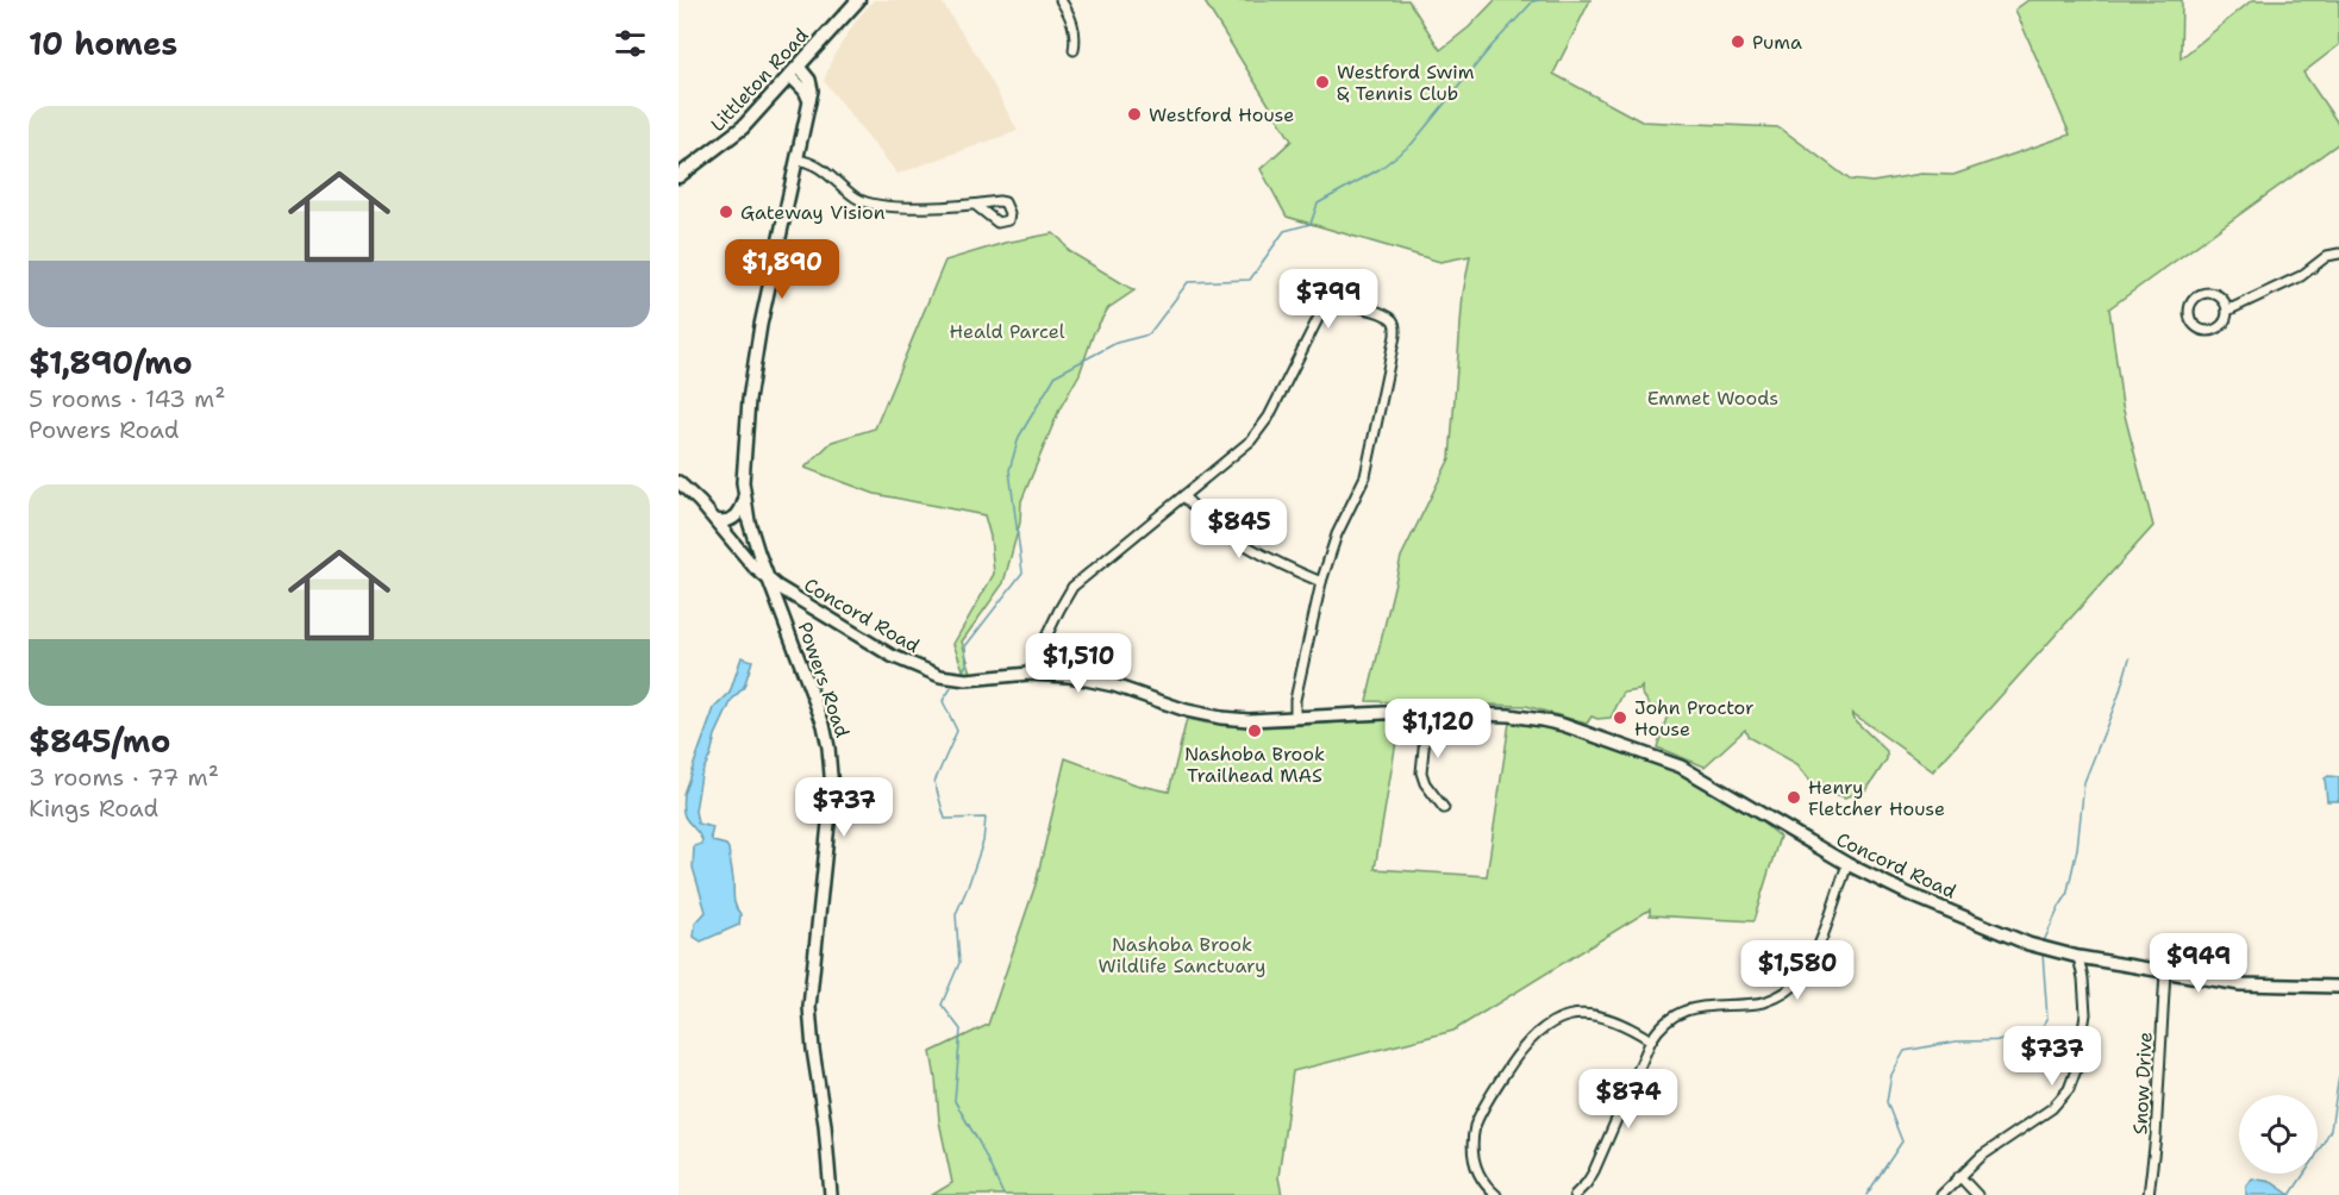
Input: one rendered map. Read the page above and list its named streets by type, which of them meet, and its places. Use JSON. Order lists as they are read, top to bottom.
{
  "streets": {
    "main road": ["Littleton Road", "Concord Road", "Powers Road"],
    "street": ["Snow Drive"]
  },
  "crossings": [
    ["Littleton Road", "Powers Road"],
    ["Concord Road", "Powers Road"],
    ["Concord Road", "Snow Drive"]
  ],
  "parks": ["Heald Parcel", "Emmet Woods", "Nashoba Brook Wildlife Sanctuary"],
  "places": [
    "Puma",
    "Westford Swim & Tennis Club",
    "Westford House",
    "Gateway Vision",
    "John Proctor House",
    "Nashoba Brook Trailhead MAS",
    "Henry Fletcher House"
  ],
  "page": {
    "heading": "10 homes",
    "list": [
      {
        "name": "$1,890/mo",
        "note": "5 rooms · 143 m² · Powers Road"
      },
      {
        "name": "$845/mo",
        "note": "3 rooms · 77 m² · Kings Road"
      }
    ],
    "price": [
      "$1,890",
      "$799",
      "$845",
      "$1,510",
      "$1,120",
      "$737",
      "$949",
      "$1,580",
      "$737",
      "$874"
    ]
  }
}
